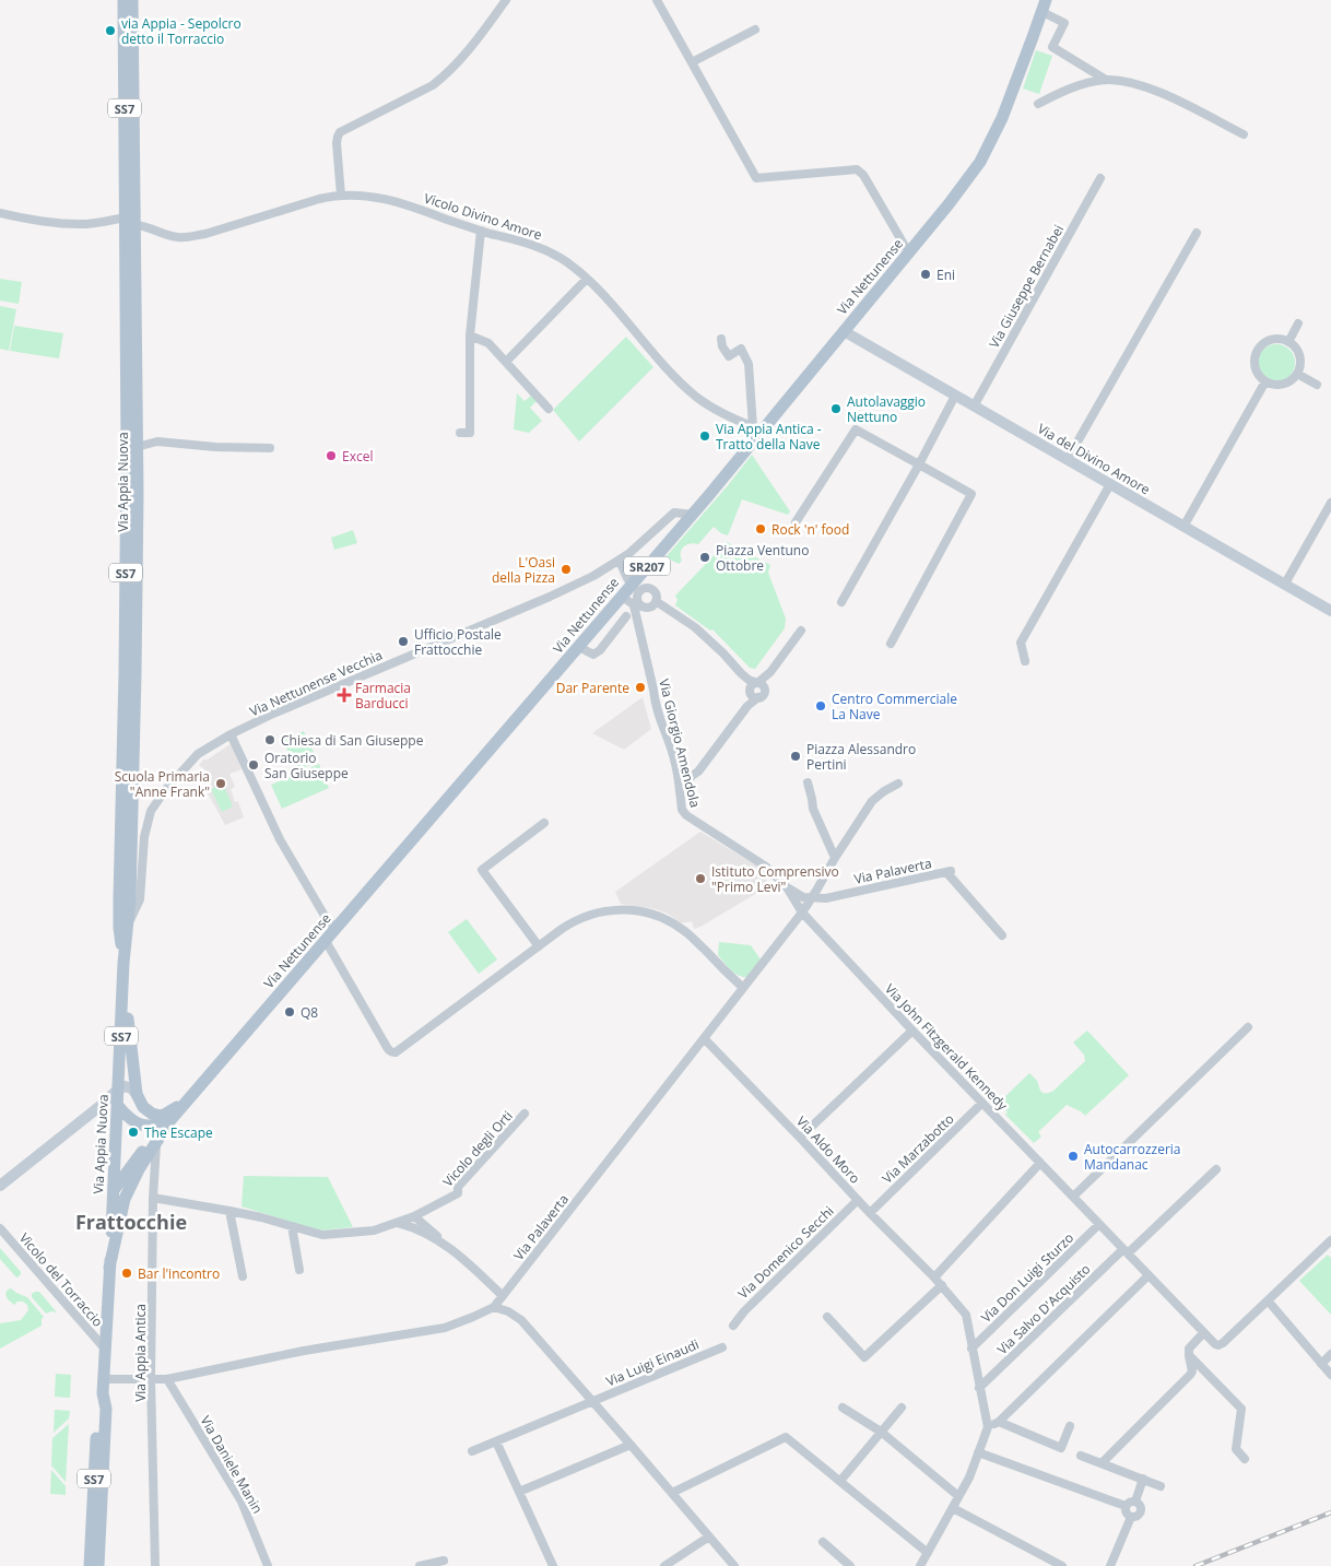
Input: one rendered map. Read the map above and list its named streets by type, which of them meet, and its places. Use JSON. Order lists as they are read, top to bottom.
{
  "streets": {
    "main road": [
      "SS7",
      "Via Nettunense",
      "Via del Divino Amore",
      "Via Appia Nuova",
      "SR207"
    ],
    "street": [
      "Vicolo Divino Amore",
      "Via Giuseppe Bernabei",
      "Via Nettunense Vecchia",
      "Via Giorgio Amendola",
      "Via Palaverta",
      "Via John Fitzgerald Kennedy",
      "Vicolo degli Orti",
      "Via Marzabotto",
      "Via Aldo Moro",
      "Via Domenico Secchi",
      "Via Don Luigi Sturzo",
      "Vicolo del Torraccio",
      "Via Salvo D'Acquisto",
      "Via Appia Antica",
      "Via Luigi Einaudi",
      "Via Daniele Manin"
    ]
  },
  "crossings": [
    ["Vicolo Divino Amore", "Via Nettunense"],
    ["Vicolo Divino Amore", "Via Appia Nuova"],
    ["Via Nettunense", "Via del Divino Amore"],
    ["Via Nettunense", "Via Nettunense Vecchia"],
    ["Via Nettunense", "Via Giorgio Amendola"],
    ["Via Nettunense", "Via Appia Antica"],
    ["Via Giuseppe Bernabei", "Via del Divino Amore"],
    ["Via Appia Nuova", "Via Nettunense Vecchia"],
    ["Via Appia Nuova", "Via Palaverta"],
    ["Via Appia Nuova", "Vicolo del Torraccio"],
    ["Via Giorgio Amendola", "Via Palaverta"],
    ["Via Giorgio Amendola", "Via John Fitzgerald Kennedy"],
    ["Via Palaverta", "Via John Fitzgerald Kennedy"],
    ["Via Palaverta", "Via Aldo Moro"],
    ["Via Palaverta", "Via Appia Antica"],
    ["Via Palaverta", "Via Daniele Manin"],
    ["Via John Fitzgerald Kennedy", "Via Marzabotto"],
    ["Via John Fitzgerald Kennedy", "Via Don Luigi Sturzo"],
    ["Via John Fitzgerald Kennedy", "Via Salvo D'Acquisto"],
    ["Vicolo degli Orti", "Via Appia Antica"],
    ["Via Marzabotto", "Via Aldo Moro"],
    ["Via Aldo Moro", "Via Domenico Secchi"],
    ["Via Aldo Moro", "Via Don Luigi Sturzo"],
    ["Via Aldo Moro", "Via Salvo D'Acquisto"]
  ],
  "districts": ["Frattocchie"],
  "places": {
    "other": [
      "via Appia - Sepolcro detto il Torraccio",
      "Eni",
      "Autolavaggio Nettuno",
      "Via Appia Antica - Tratto della Nave",
      "Excel",
      "Rock 'n' food",
      "Piazza Ventuno Ottobre",
      "L'Oasi della Pizza",
      "Ufficio Postale Frattocchie",
      "Dar Parente",
      "Centro Commerciale La Nave",
      "Chiesa di San Giuseppe",
      "Piazza Alessandro Pertini",
      "Oratorio San Giuseppe",
      "Scuola Primaria \"Anne Frank\"",
      "Istituto Comprensivo \"Primo Levi\"",
      "Q8",
      "The Escape",
      "Autocarrozzeria Mandanac",
      "Bar l'incontro"
    ],
    "health": ["Farmacia Barducci"]
  }
}
